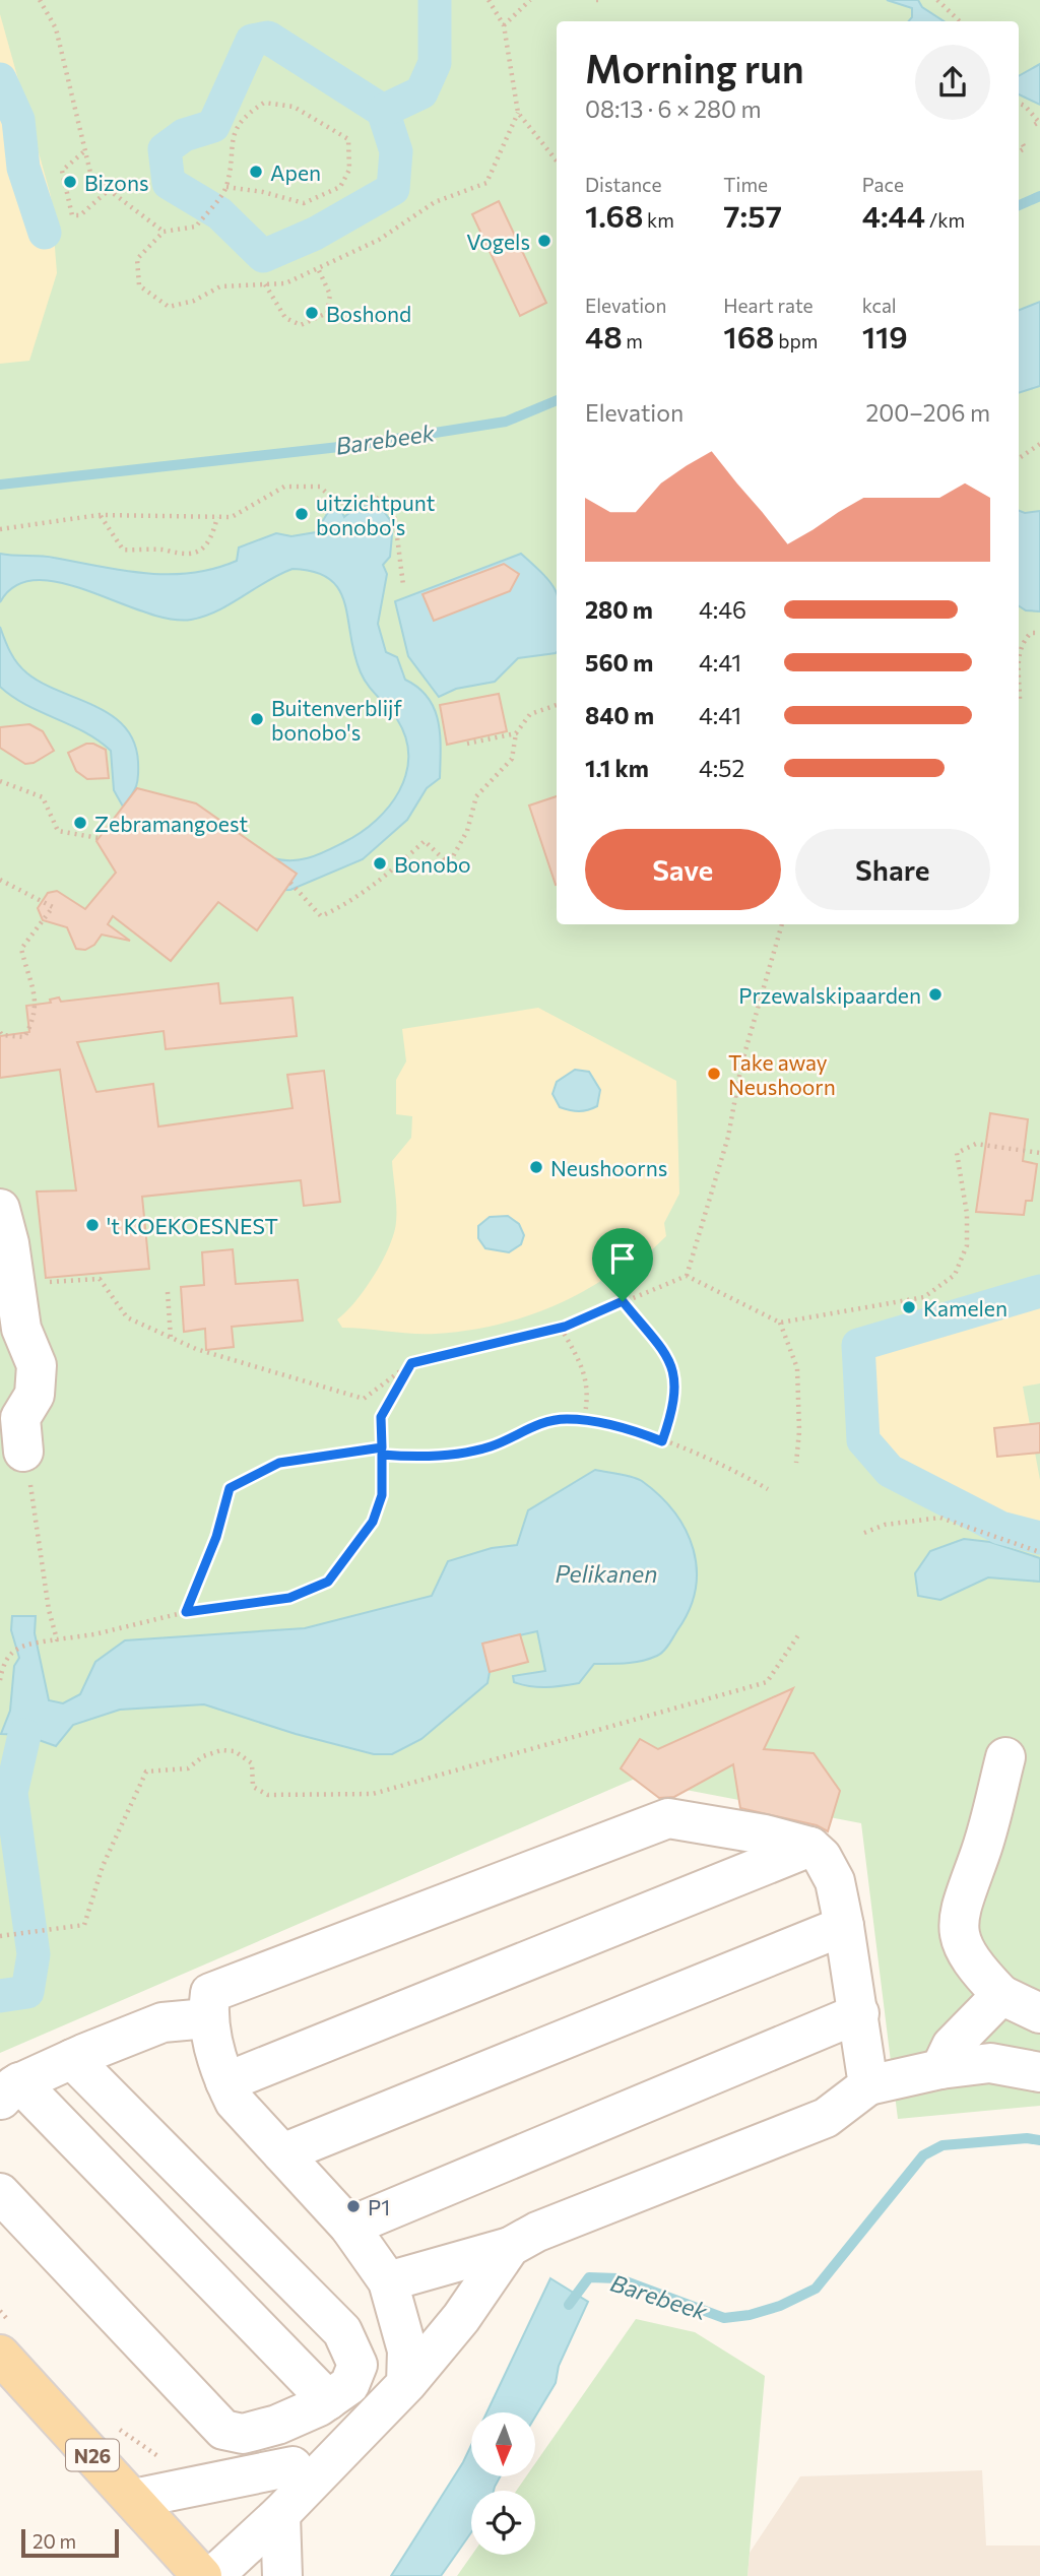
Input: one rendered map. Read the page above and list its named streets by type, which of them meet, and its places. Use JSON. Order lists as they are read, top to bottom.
{
  "streets": {
    "main road": ["N26"]
  },
  "water": ["Barebeek", "Pelikanen"],
  "places": [
    "Apen",
    "Bizons",
    "Vogels",
    "Boshond",
    "uitzichtpunt bonobo's",
    "Buitenverblijf bonobo's",
    "Zebramangoest",
    "Bonobo",
    "Przewalskipaarden",
    "Take away Neushoorn",
    "Neushoorns",
    "'t KOEKOESNEST",
    "Kamelen",
    "P1"
  ],
  "scale_bar": "20 m",
  "north": "bottom",
  "page": {
    "heading": ["Morning run", "08:13 · 6 × 280 m"],
    "stats": [
      ["Distance", "1.68 km"],
      ["Time", "7:57"],
      ["Pace", "4:44 /km"],
      ["Elevation", "48 m"],
      ["Heart rate", "168 bpm"],
      ["kcal", "119"]
    ],
    "chart": ["Elevation", "200–206 m"],
    "list": [
      {
        "name": "280 m",
        "note": "4:46"
      },
      {
        "name": "560 m",
        "note": "4:41"
      },
      {
        "name": "840 m",
        "note": "4:41"
      },
      {
        "name": "1.1 km",
        "note": "4:52"
      }
    ],
    "buttons": ["Save", "Share"],
    "scale": "20 m"
  }
}
